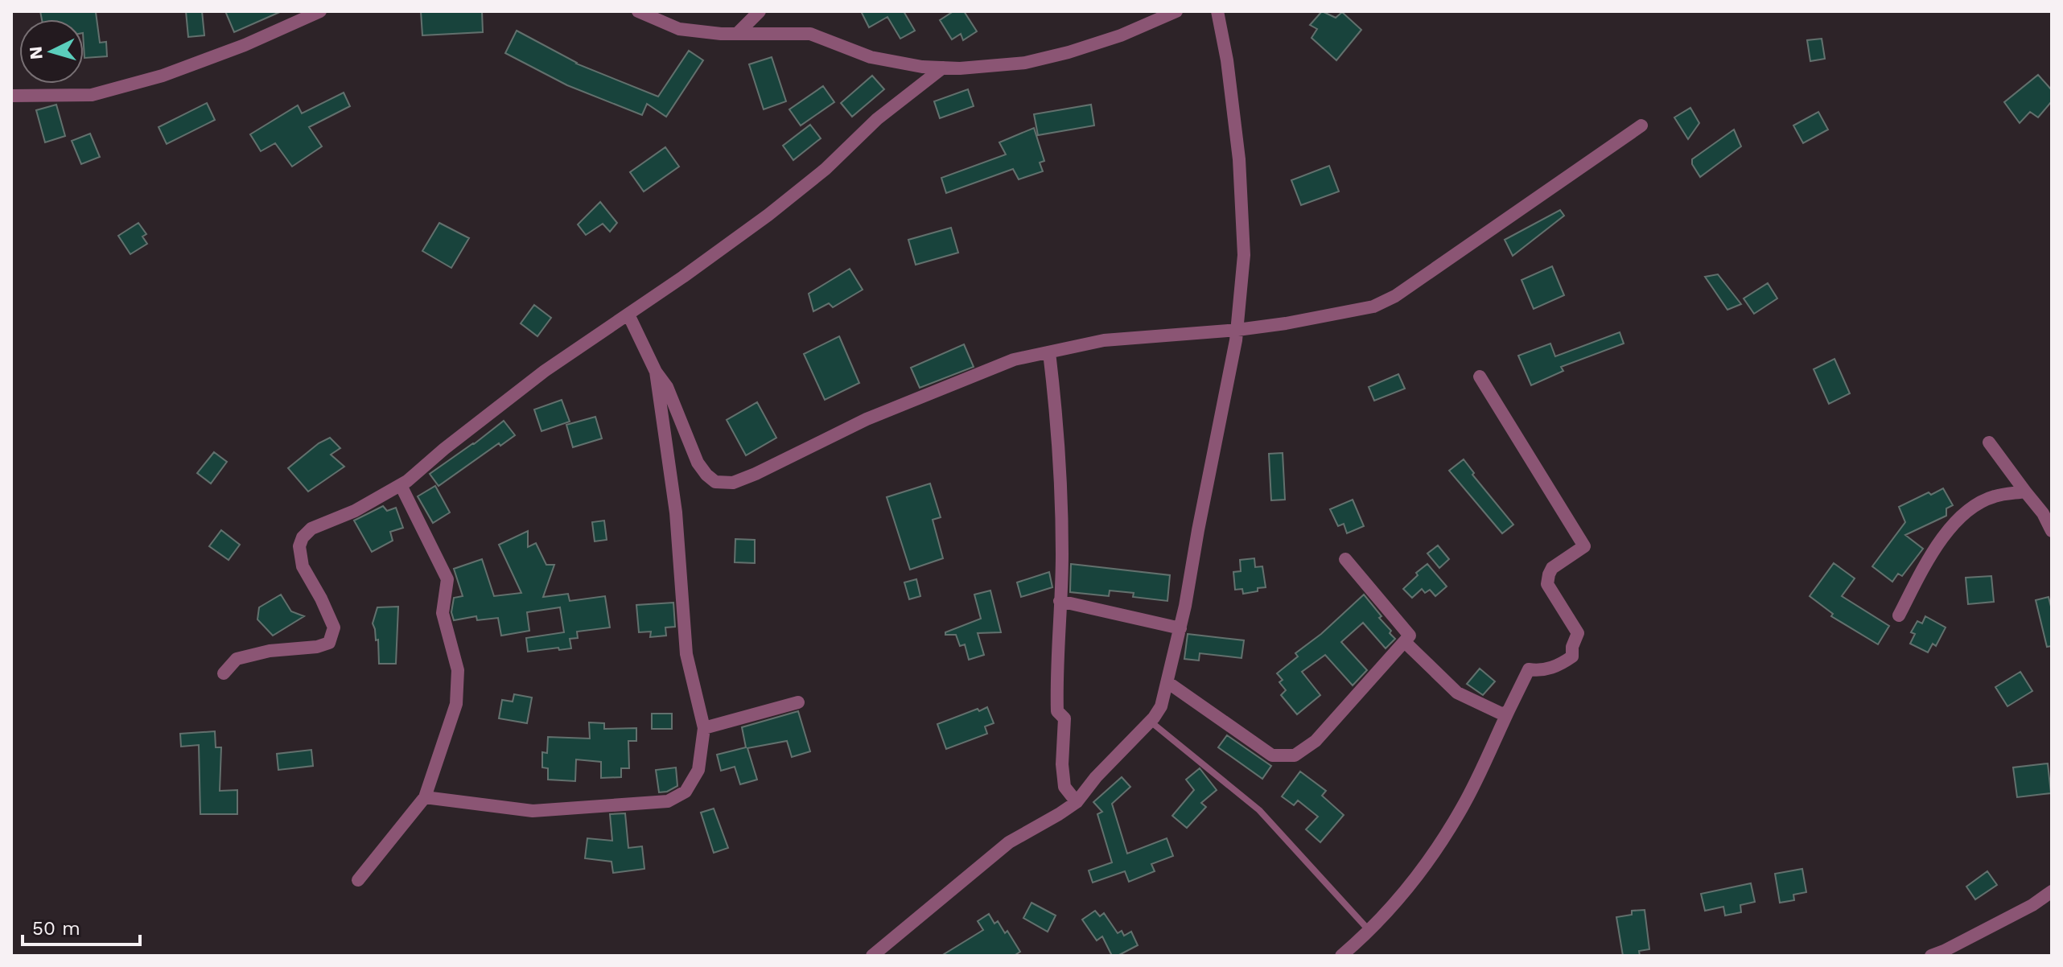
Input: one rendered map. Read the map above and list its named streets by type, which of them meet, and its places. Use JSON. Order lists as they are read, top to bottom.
{
  "scale_bar": "50 m",
  "north": "left"
}
